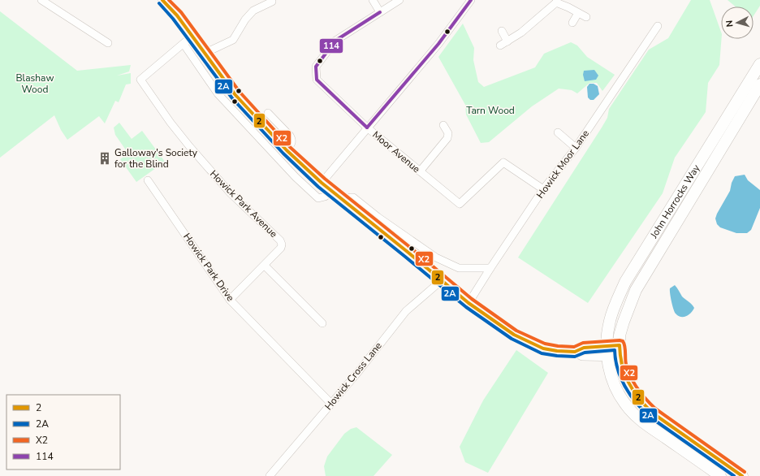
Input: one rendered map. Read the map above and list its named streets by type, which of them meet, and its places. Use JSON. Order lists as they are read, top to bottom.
{
  "streets": {
    "highway": ["John Horrocks Way"],
    "street": [
      "Moor Avenue",
      "Howick Moor Lane",
      "Howick Park Avenue",
      "Howick Park Drive",
      "Howick Cross Lane"
    ]
  },
  "crossings": [
    ["Moor Avenue", "Howick Moor Lane"],
    ["Howick Park Avenue", "Howick Park Drive"],
    ["Howick Park Drive", "Howick Cross Lane"]
  ],
  "parks": ["Blashaw Wood", "Tarn Wood"],
  "places": {
    "building": ["Galloway's Society for the Blind"]
  },
  "lines": [
    "transit line 2",
    "transit line X2",
    "transit line 114",
    "transit line 2A"
  ],
  "legend": [
    "2",
    "2A",
    "X2",
    "114"
  ],
  "north": "left"
}
